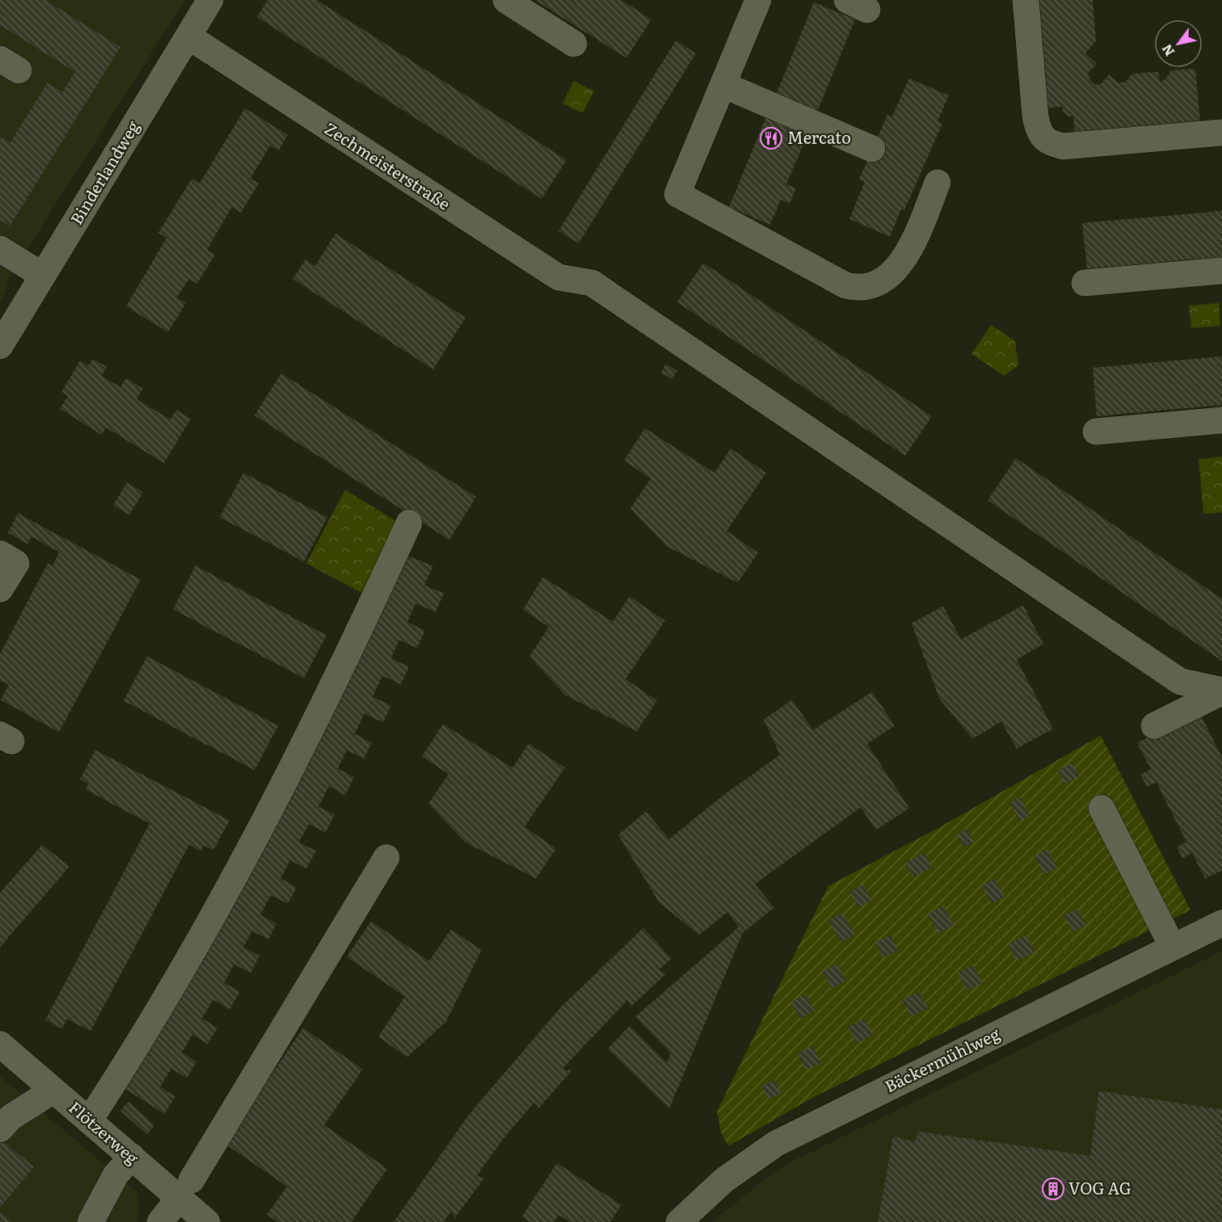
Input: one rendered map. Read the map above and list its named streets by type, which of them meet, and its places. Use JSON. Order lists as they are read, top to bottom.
{
  "streets": {
    "street": [
      "Zechmeisterstraße",
      "Binderlandweg",
      "Bäckermühlweg",
      "Flötzerweg"
    ]
  },
  "crossings": [
    ["Zechmeisterstraße", "Binderlandweg"]
  ],
  "places": {
    "restaurant": ["Mercato"],
    "building": ["VOG AG"]
  },
  "north": "bottom left"
}
